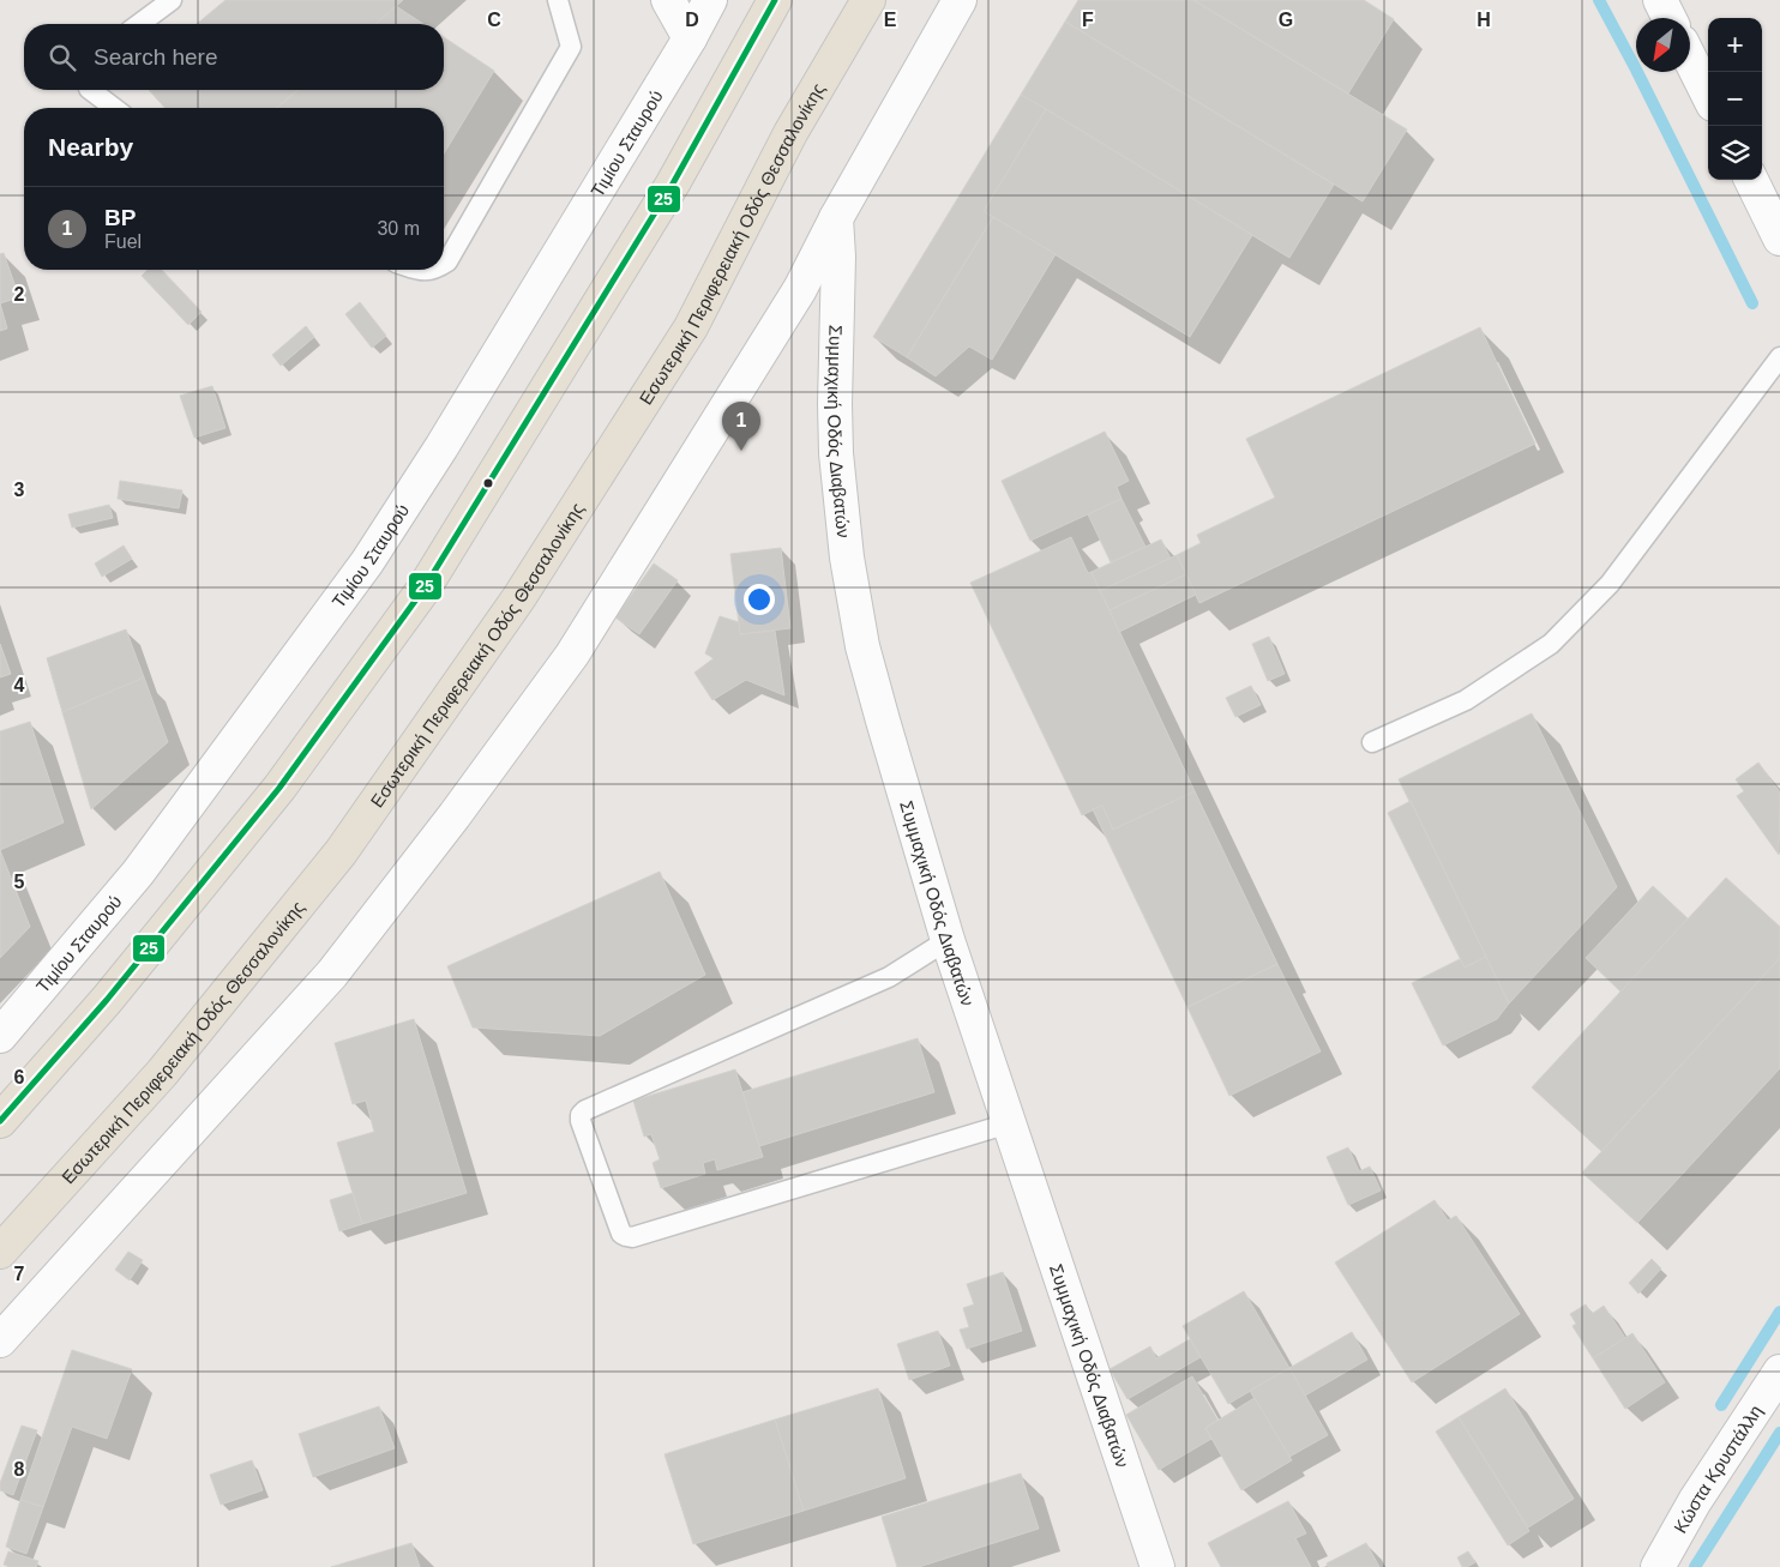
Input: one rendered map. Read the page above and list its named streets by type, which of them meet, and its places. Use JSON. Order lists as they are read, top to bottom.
{
  "streets": {
    "highway": ["Εσωτερική Περιφερειακή Οδός Θεσσαλονίκης"],
    "street": ["Τιμίου Σταυρού", "Συμμαχική Οδός Διαβατών", "Κώστα Κρυστάλλη"]
  },
  "lines": ["transit line 25"],
  "north": "bottom left",
  "page": {
    "map_buttons": ["+", "−"],
    "search": "Search here",
    "heading": "Nearby",
    "list": [
      {
        "mark": "1",
        "name": "BP",
        "note": "Fuel",
        "value": "30 m"
      }
    ],
    "pins": "1"
  },
  "grid": {
    "columns": [
      "C",
      "D",
      "E",
      "F",
      "G",
      "H"
    ],
    "rows": [
      "2",
      "3",
      "4",
      "5",
      "6",
      "7",
      "8"
    ]
  }
}
